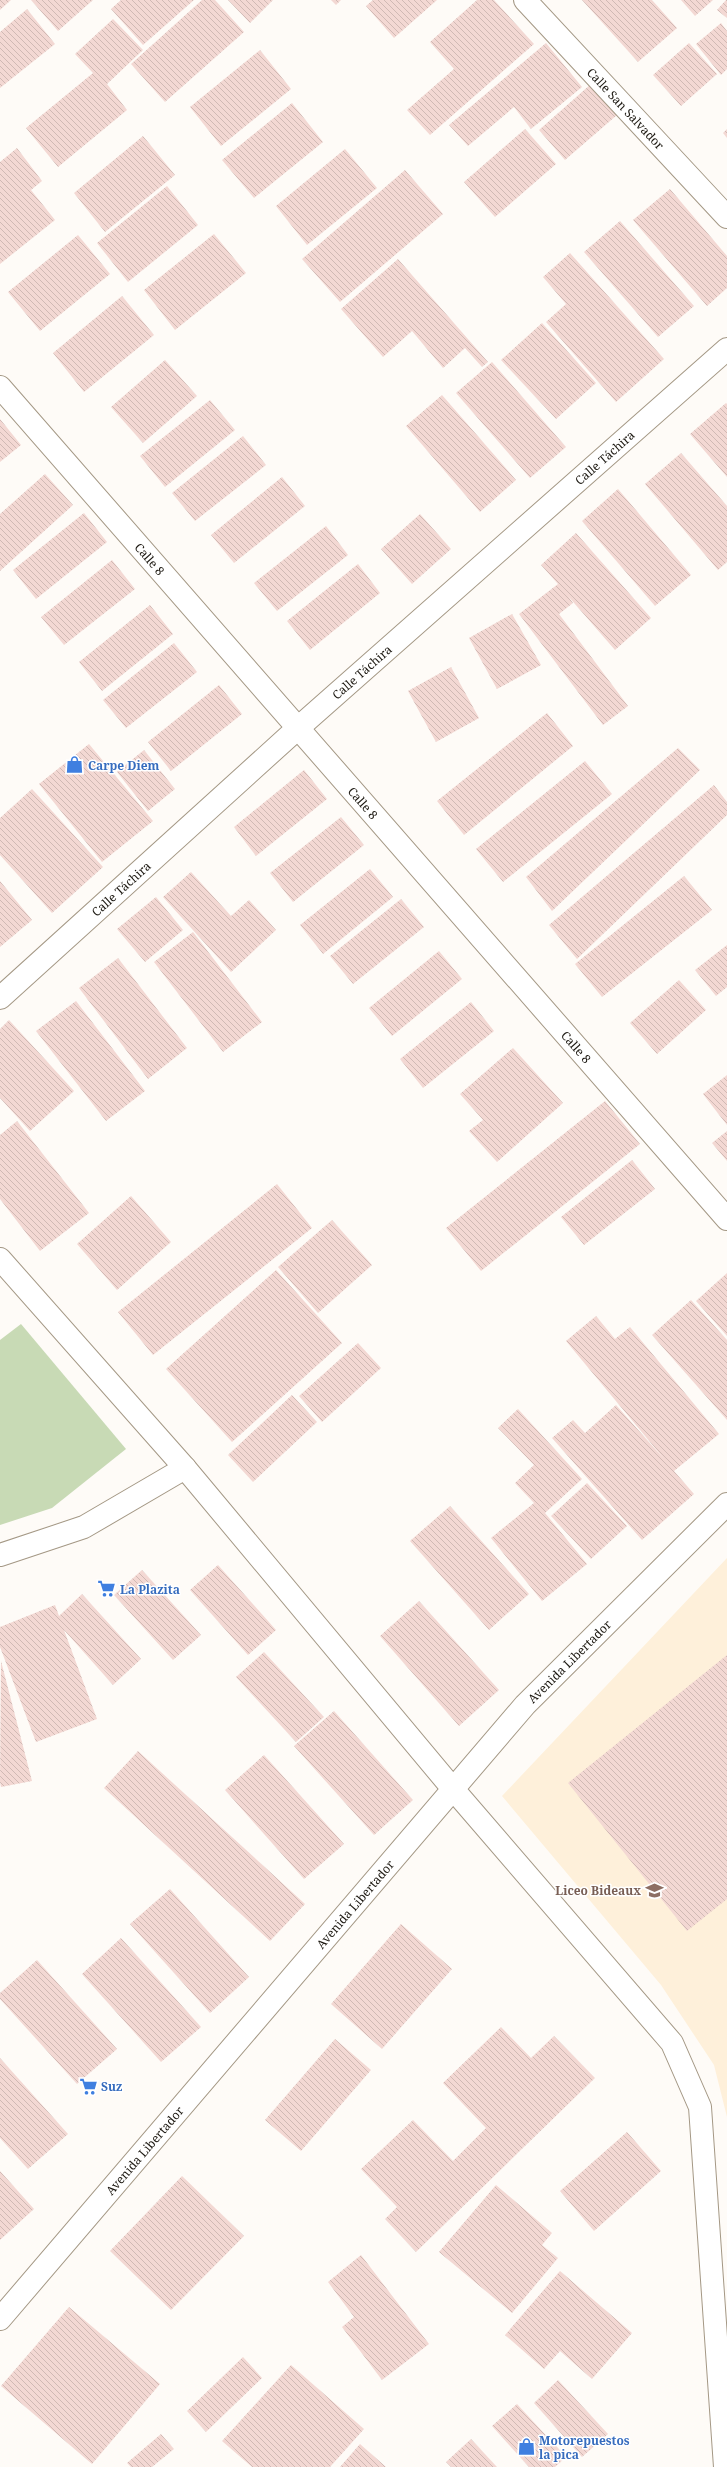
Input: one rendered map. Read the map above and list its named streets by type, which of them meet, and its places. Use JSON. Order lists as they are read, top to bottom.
{
  "streets": {
    "street": [
      "Calle San Salvador",
      "Calle Táchira",
      "Calle 8",
      "Avenida Libertador"
    ]
  },
  "crossings": [
    ["Calle Táchira", "Calle 8"]
  ],
  "places": {
    "shop": ["Carpe Diem", "Motorepuestos la pica"],
    "supermarket": ["La Plazita", "Suz"],
    "school or university": ["Liceo Bideaux"]
  }
}
